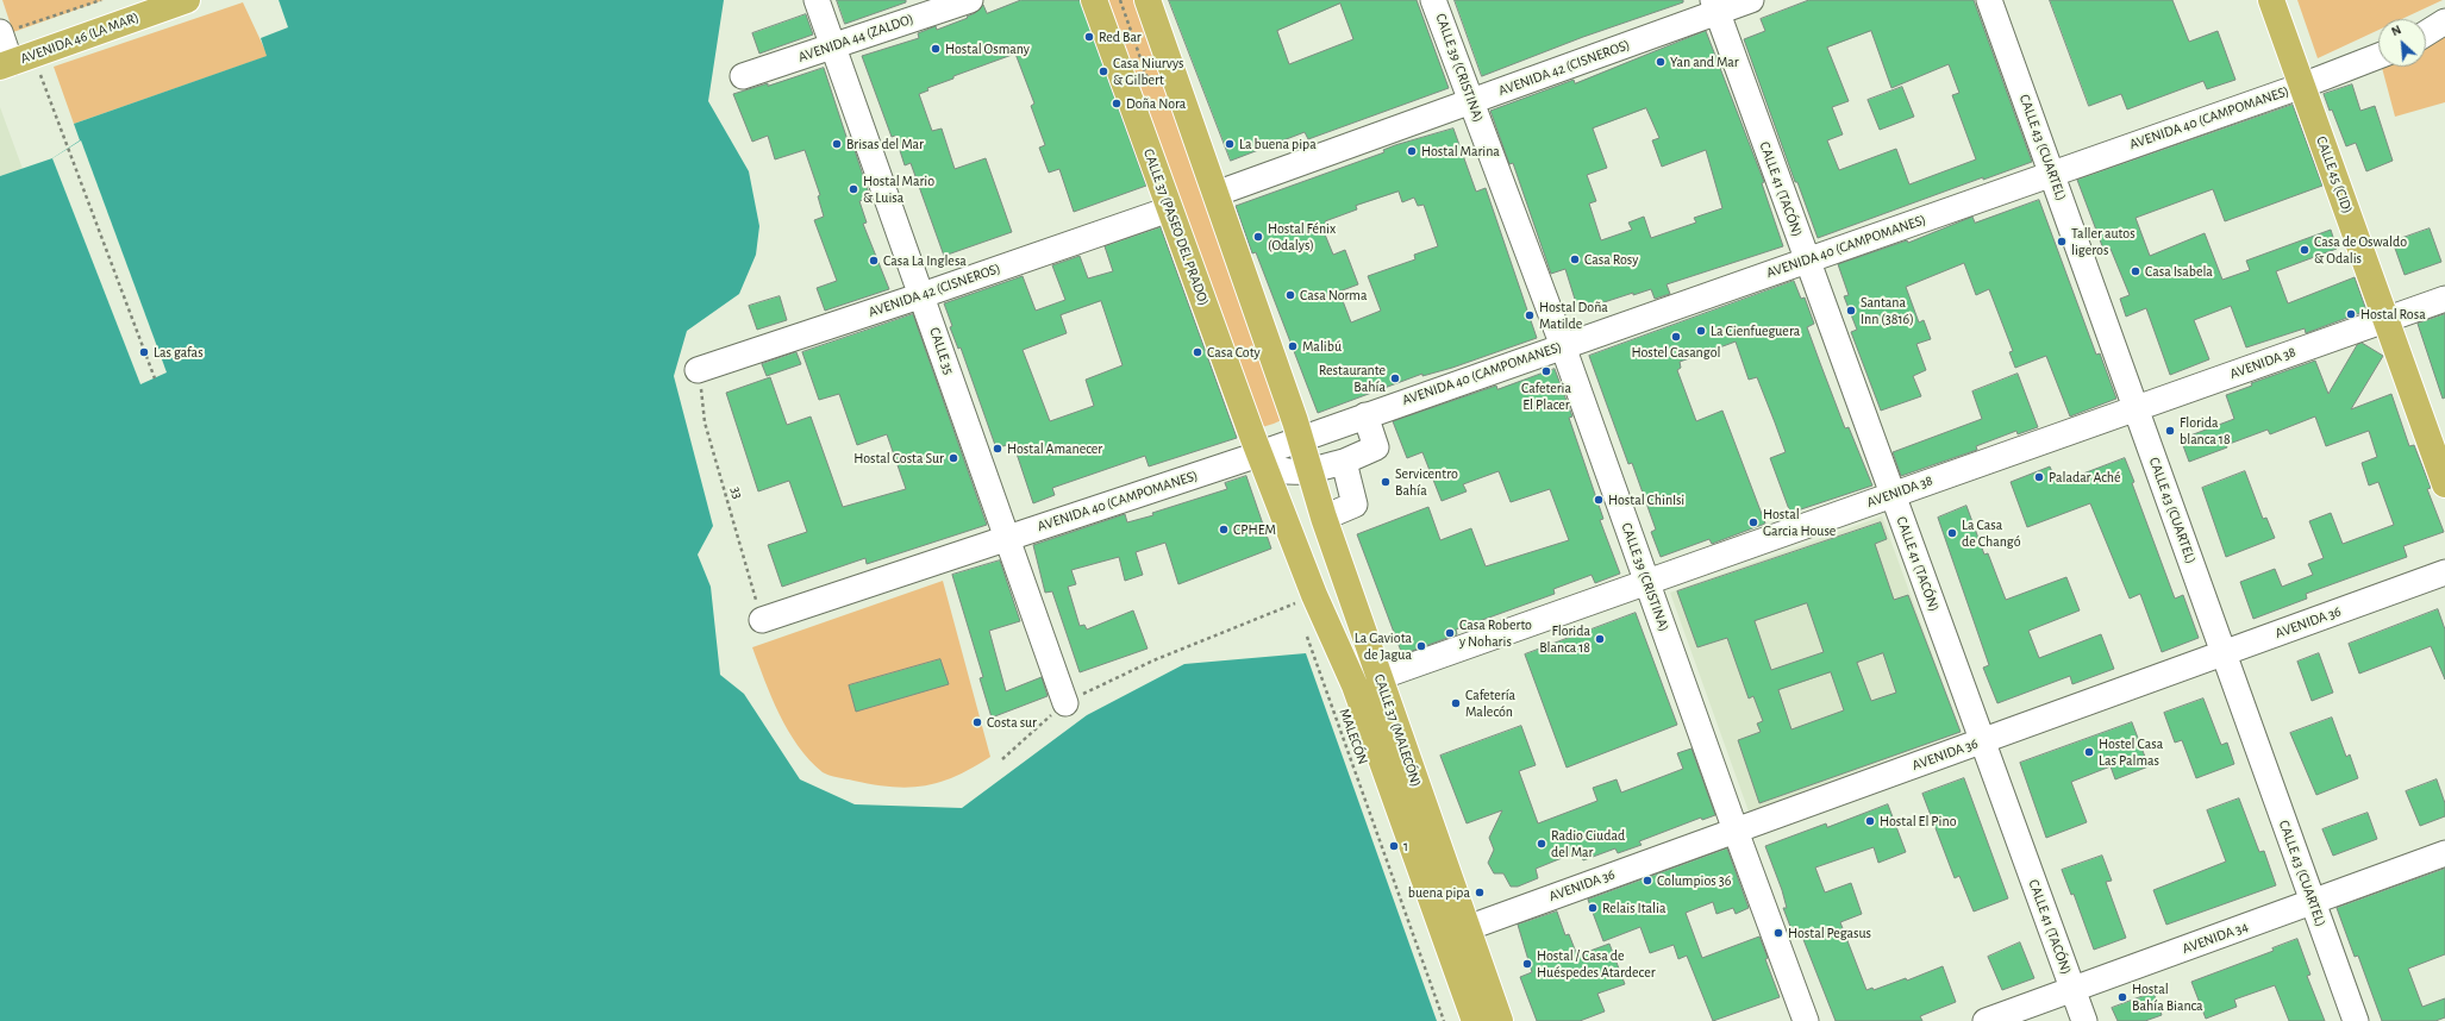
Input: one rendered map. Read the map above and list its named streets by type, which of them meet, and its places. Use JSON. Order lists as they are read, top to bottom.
{
  "streets": {
    "main road": [
      "AVENIDA 46 (LA MAR)",
      "CALLE 45 (CID)",
      "CALLE 37 (PASEO DEL PRADO)",
      "CALLE 37 (MALECÓN)"
    ],
    "street": [
      "AVENIDA 44 (ZALDO)",
      "CALLE 39 (CRISTINA)",
      "AVENIDA 42 (CISNEROS)",
      "AVENIDA 40 (CAMPOMANES)",
      "CALLE 43 (CUARTEL)",
      "CALLE 41 (TACÓN)",
      "CALLE 35",
      "AVENIDA 38",
      "AVENIDA 36",
      "AVENIDA 34"
    ],
    "path": ["33", "MALECÓN"]
  },
  "crossings": [
    ["AVENIDA 44 (ZALDO)", "CALLE 35"],
    ["CALLE 39 (CRISTINA)", "AVENIDA 42 (CISNEROS)"],
    ["CALLE 39 (CRISTINA)", "AVENIDA 40 (CAMPOMANES)"],
    ["CALLE 39 (CRISTINA)", "AVENIDA 38"],
    ["CALLE 39 (CRISTINA)", "AVENIDA 36"],
    ["AVENIDA 42 (CISNEROS)", "CALLE 41 (TACÓN)"],
    ["AVENIDA 42 (CISNEROS)", "CALLE 37 (PASEO DEL PRADO)"],
    ["AVENIDA 42 (CISNEROS)", "CALLE 35"],
    ["AVENIDA 42 (CISNEROS)", "33"],
    ["AVENIDA 40 (CAMPOMANES)", "CALLE 43 (CUARTEL)"],
    ["AVENIDA 40 (CAMPOMANES)", "CALLE 45 (CID)"],
    ["AVENIDA 40 (CAMPOMANES)", "CALLE 41 (TACÓN)"],
    ["AVENIDA 40 (CAMPOMANES)", "CALLE 37 (PASEO DEL PRADO)"],
    ["AVENIDA 40 (CAMPOMANES)", "CALLE 35"],
    ["AVENIDA 40 (CAMPOMANES)", "33"],
    ["AVENIDA 40 (CAMPOMANES)", "CALLE 37 (MALECÓN)"],
    ["CALLE 43 (CUARTEL)", "AVENIDA 38"],
    ["CALLE 43 (CUARTEL)", "AVENIDA 36"],
    ["CALLE 43 (CUARTEL)", "AVENIDA 34"],
    ["CALLE 45 (CID)", "AVENIDA 38"],
    ["CALLE 41 (TACÓN)", "AVENIDA 38"],
    ["CALLE 41 (TACÓN)", "AVENIDA 36"],
    ["CALLE 41 (TACÓN)", "AVENIDA 34"],
    ["CALLE 37 (PASEO DEL PRADO)", "CALLE 37 (MALECÓN)"],
    ["AVENIDA 38", "CALLE 37 (MALECÓN)"],
    ["AVENIDA 36", "CALLE 37 (MALECÓN)"]
  ],
  "places": [
    "Red Bar",
    "Hostal Osmany",
    "Yan and Mar",
    "Casa Niurvys & Gilbert",
    "Doña Nora",
    "Brisas del Mar",
    "La buena pipa",
    "Hostal Marina",
    "Hostal Mario & Luisa",
    "Hostal Fénix (Odalys)",
    "Taller autos ligeros",
    "Casa de Oswaldo & Odalis",
    "Casa Rosy",
    "Casa La Inglesa",
    "Casa Isabela",
    "Casa Norma",
    "Santana Inn (3816)",
    "Hostal Rosa",
    "Hostal Doña Matilde",
    "La Cienfueguera",
    "Hostel Casangol",
    "Malibú",
    "Las gafas",
    "Casa Coty",
    "Cafeteria El Placer",
    "Restaurante Bahía",
    "Florida blanca 18",
    "Hostal Amanecer",
    "Hostal Costa Sur",
    "Paladar Aché",
    "Servicentro Bahía",
    "Hostal ChinIsi",
    "Hostal Garcia House",
    "CPHEM",
    "La Casa de Changó",
    "Casa Roberto y Noharis",
    "Florida Blanca 18",
    "La Gaviota de Jagua",
    "Cafetería Malecón",
    "Costa sur",
    "Hostel Casa Las Palmas",
    "Hostal El Pino",
    "Radio Ciudad del Mar",
    "1",
    "Columpios 36",
    "buena pipa",
    "Relais Italia",
    "Hostal Pegasus",
    "Hostal / Casa de Huéspedes Atardecer",
    "Hostal Bahía Bianca"
  ],
  "north": "top left"
}
